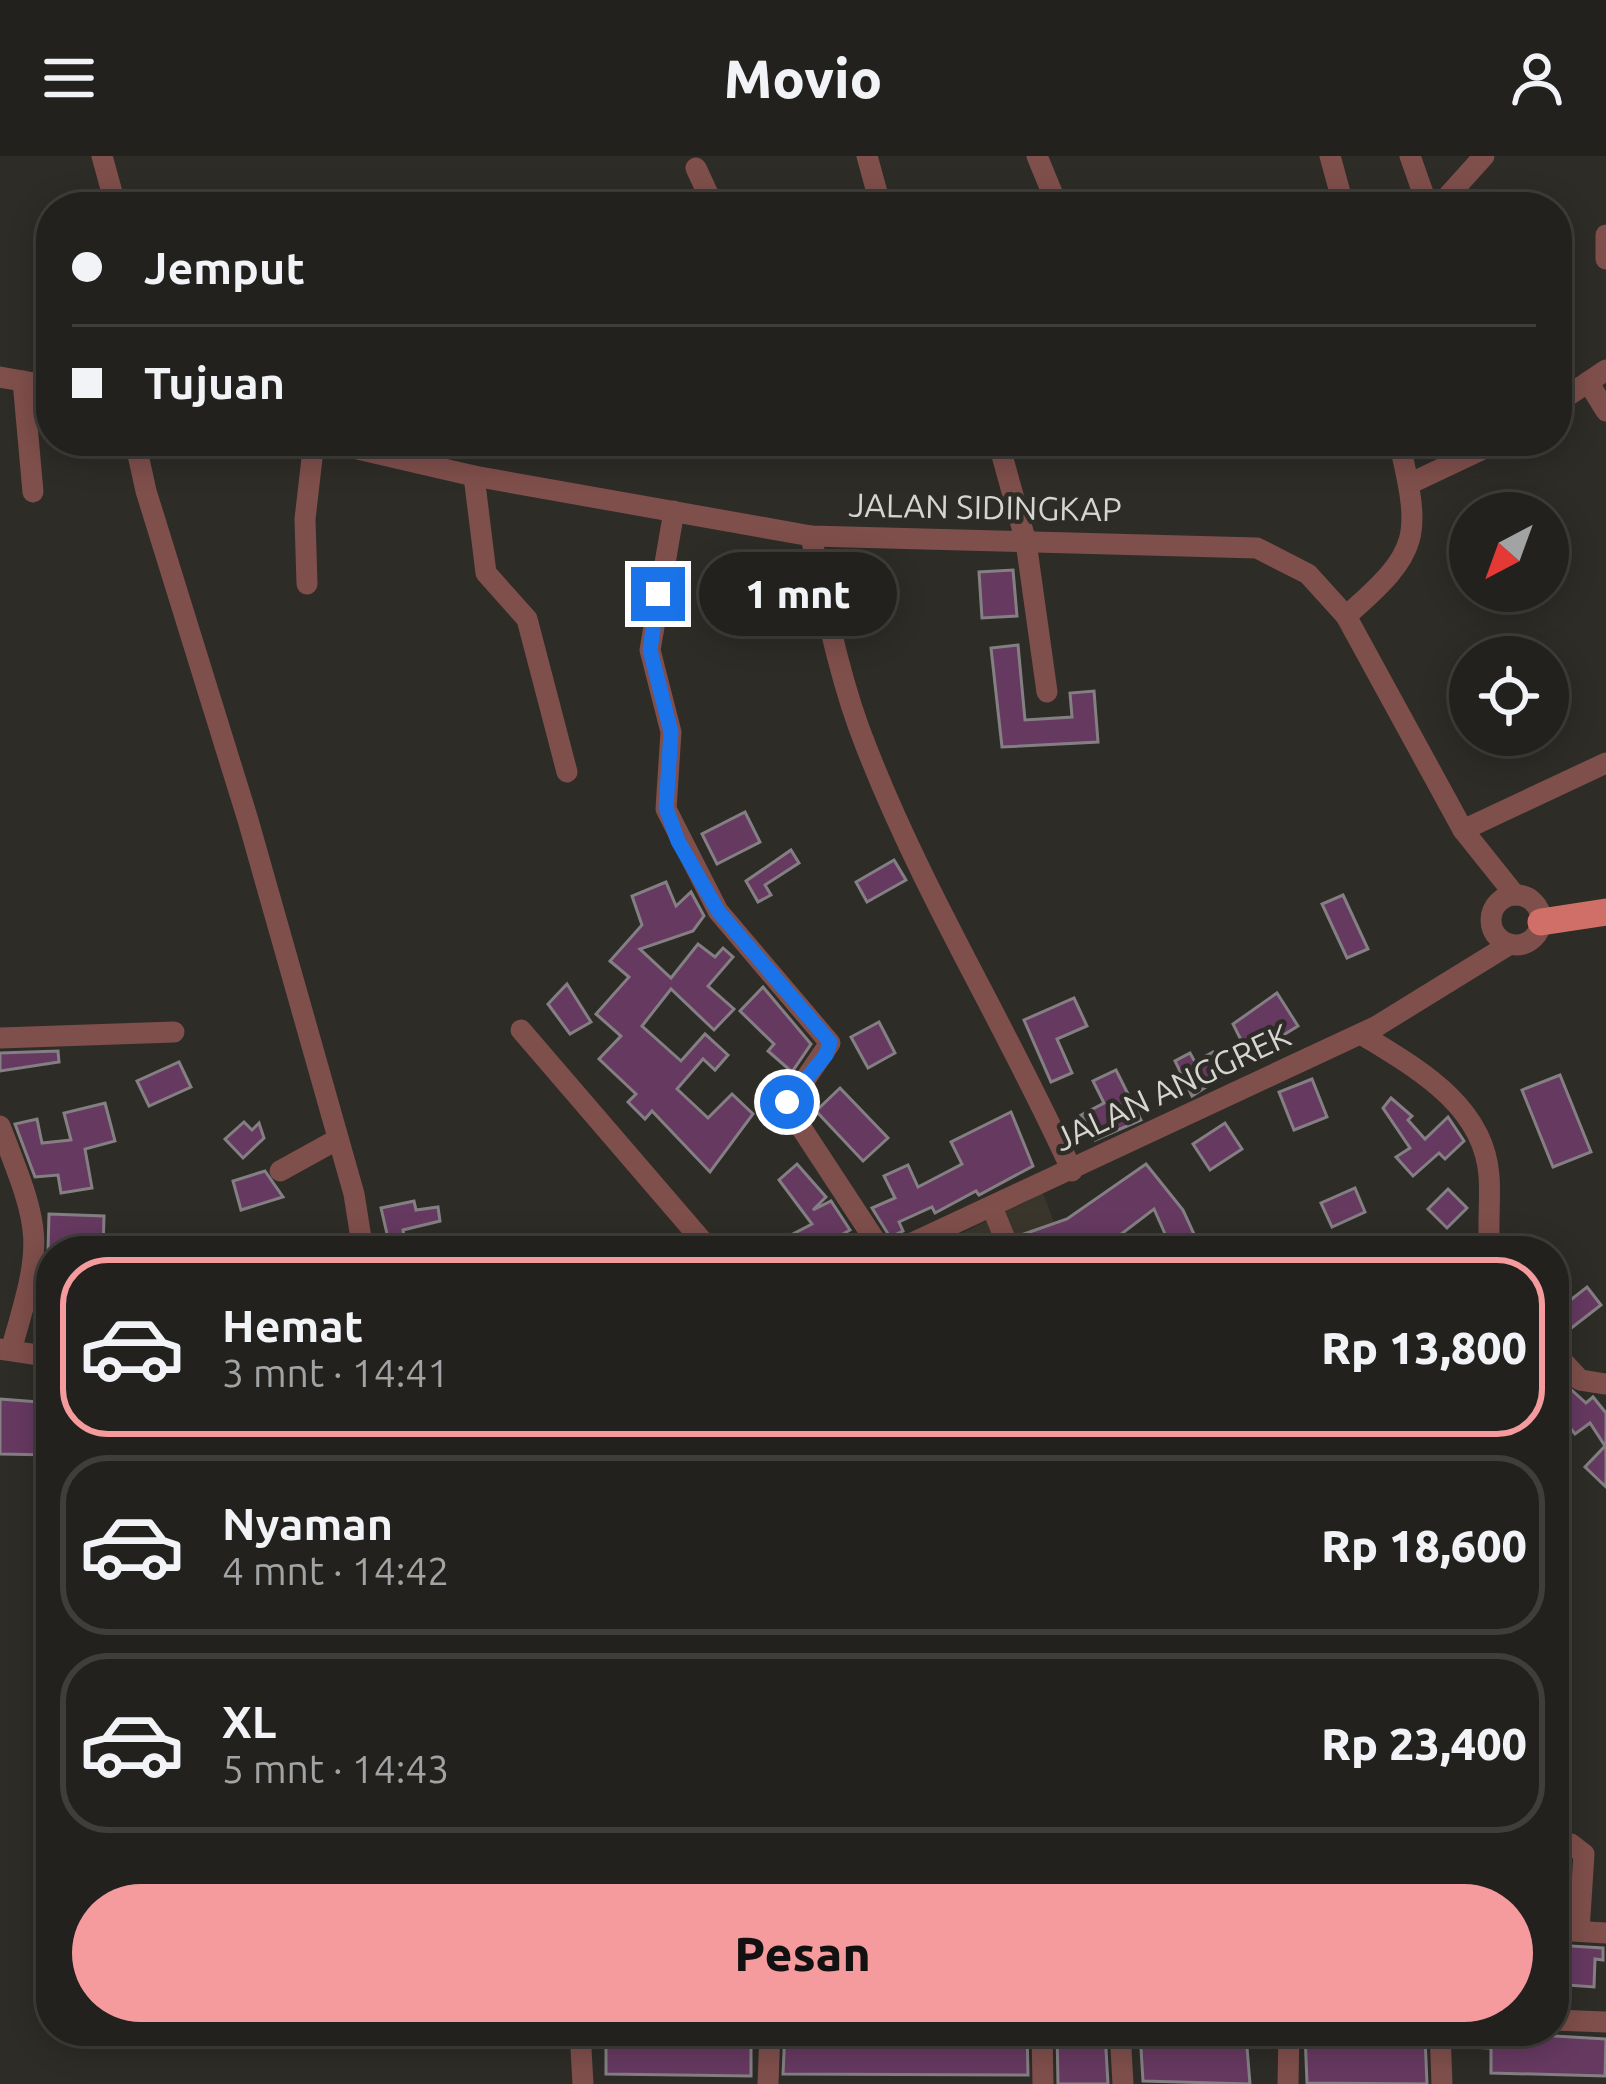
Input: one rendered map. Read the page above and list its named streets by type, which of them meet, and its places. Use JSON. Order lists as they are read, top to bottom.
{
  "streets": {
    "street": ["JALAN SIDINGKAP", "JALAN ANGGREK"]
  },
  "north": "bottom left",
  "page": {
    "header": "Movio",
    "banner": ["Jemput", "Tujuan"],
    "bubble": "1 mnt",
    "list": [
      {
        "name": "Hemat",
        "note": "3 mnt · 14:41",
        "value": "Rp 13,800"
      },
      {
        "name": "Nyaman",
        "note": "4 mnt · 14:42",
        "value": "Rp 18,600"
      },
      {
        "name": "XL",
        "note": "5 mnt · 14:43",
        "value": "Rp 23,400"
      }
    ],
    "buttons": "Pesan"
  }
}
